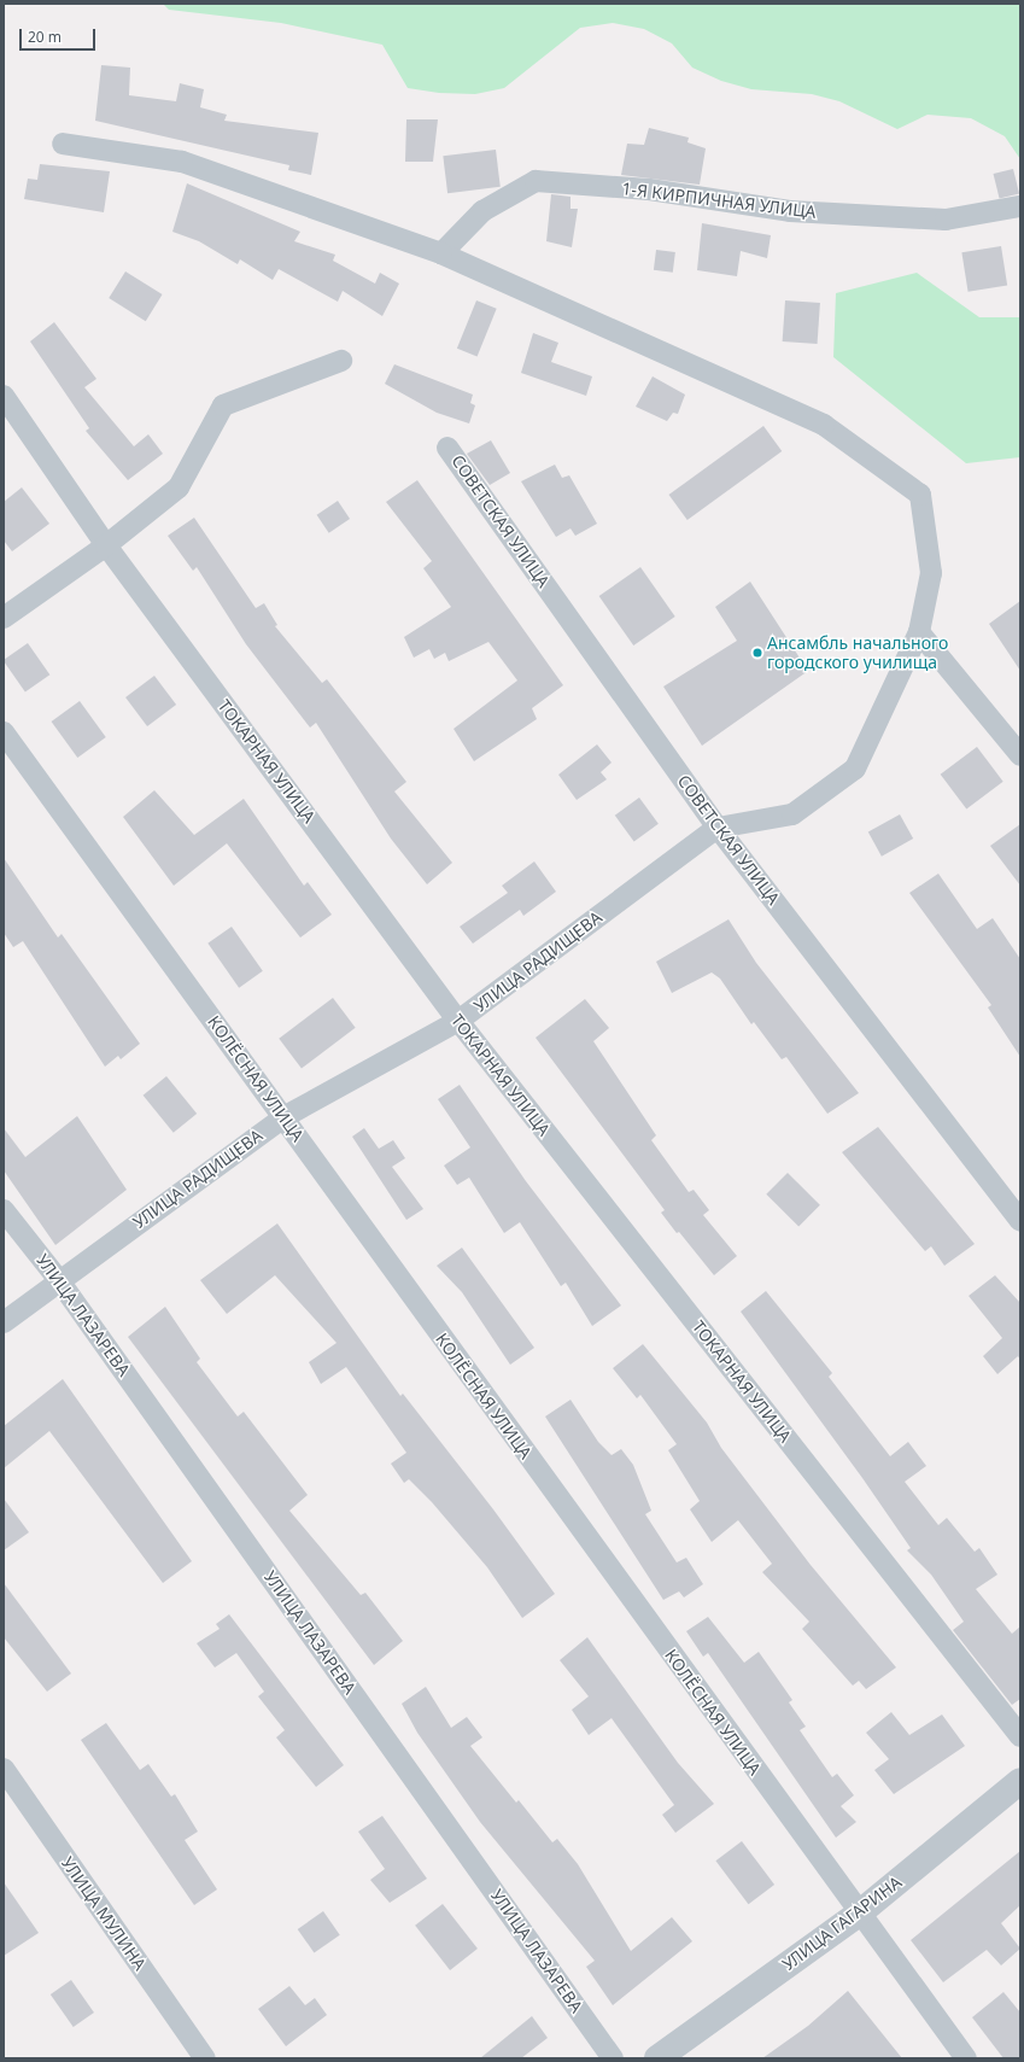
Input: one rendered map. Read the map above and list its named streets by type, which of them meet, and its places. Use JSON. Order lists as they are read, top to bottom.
{
  "streets": {
    "street": [
      "1-Я КИРПИЧНАЯ УЛИЦА",
      "СОВЕТСКАЯ УЛИЦА",
      "ТОКАРНАЯ УЛИЦА",
      "УЛИЦА РАДИЩЕВА",
      "КОЛЁСНАЯ УЛИЦА",
      "УЛИЦА ЛАЗАРЕВА",
      "УЛИЦА МУЛИНА",
      "УЛИЦА ГАГАРИНА"
    ]
  },
  "crossings": [
    ["1-Я КИРПИЧНАЯ УЛИЦА", "УЛИЦА РАДИЩЕВА"],
    ["СОВЕТСКАЯ УЛИЦА", "УЛИЦА РАДИЩЕВА"],
    ["ТОКАРНАЯ УЛИЦА", "УЛИЦА РАДИЩЕВА"],
    ["УЛИЦА РАДИЩЕВА", "КОЛЁСНАЯ УЛИЦА"],
    ["УЛИЦА РАДИЩЕВА", "УЛИЦА ЛАЗАРЕВА"],
    ["КОЛЁСНАЯ УЛИЦА", "УЛИЦА ГАГАРИНА"]
  ],
  "places": ["Ансамбль начального городского училища"],
  "scale_bar": "20 m"
}
